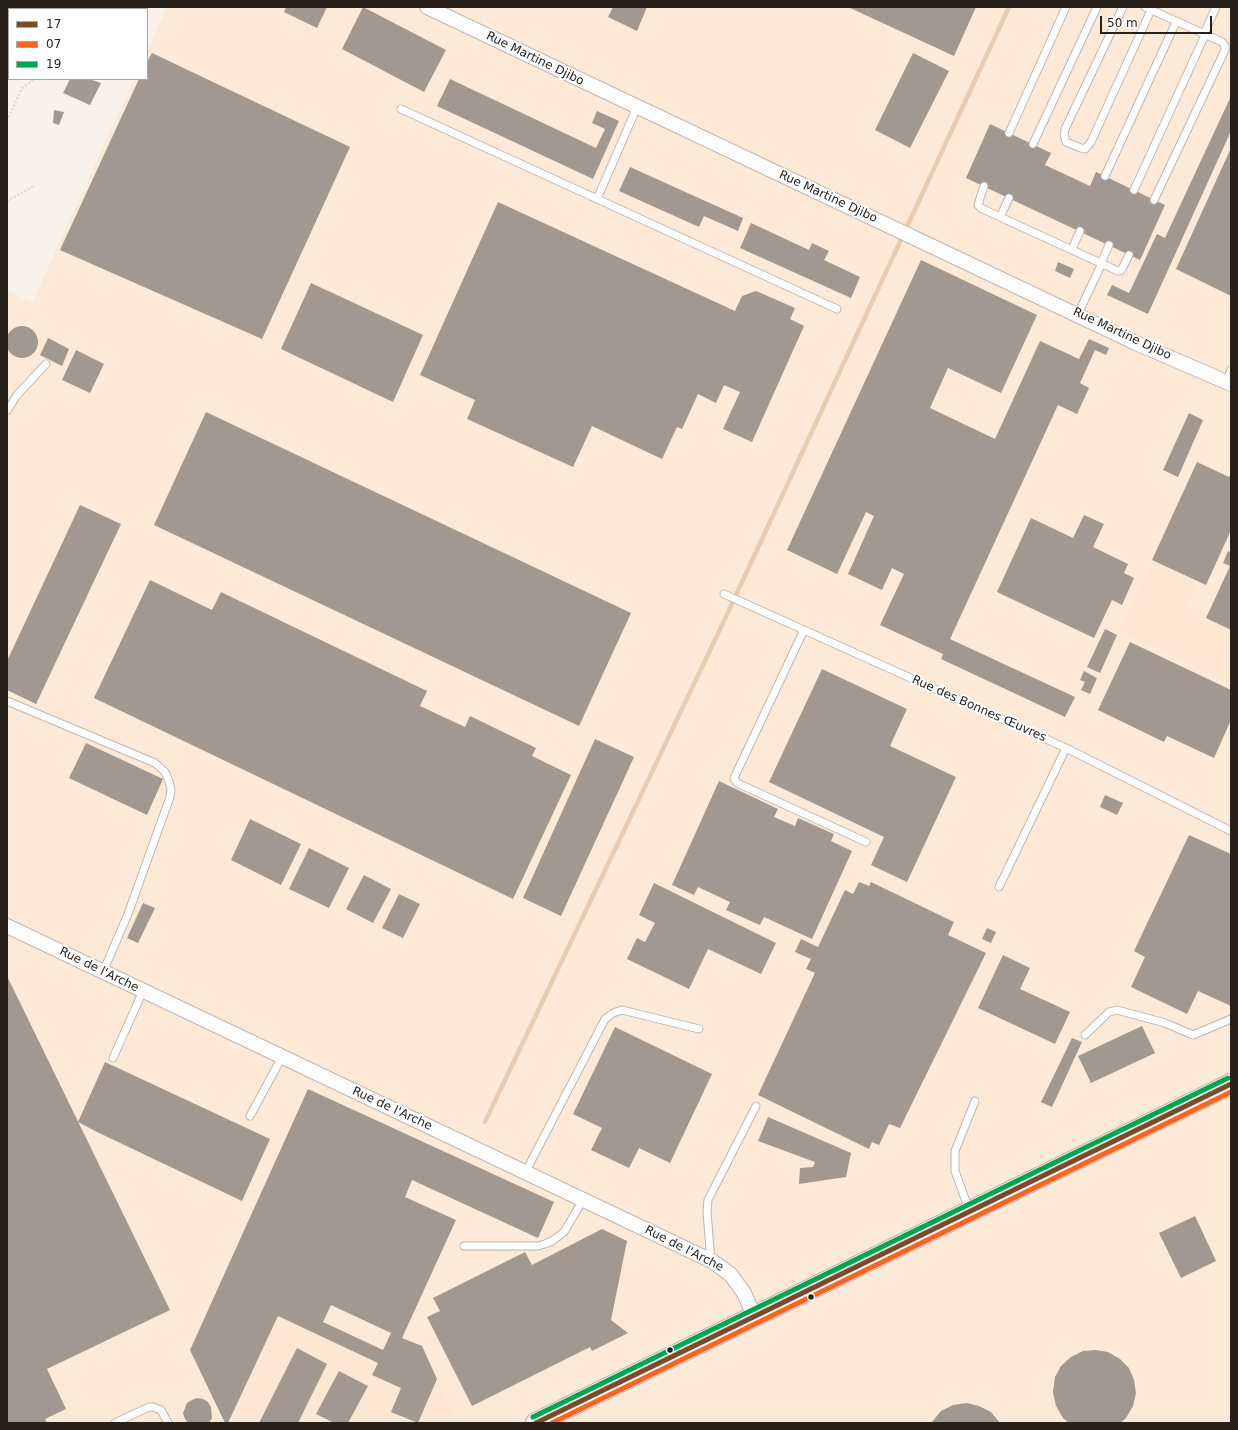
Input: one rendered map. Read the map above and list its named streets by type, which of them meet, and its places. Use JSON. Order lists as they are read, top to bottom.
{
  "streets": {
    "street": ["Rue Martine Djibo", "Rue de l'Arche"],
    "lane": ["Rue des Bonnes Œuvres"]
  },
  "lines": ["transit line 19", "transit line 17", "transit line 07"],
  "legend": ["17", "07", "19"],
  "scale_bar": "50 m"
}
